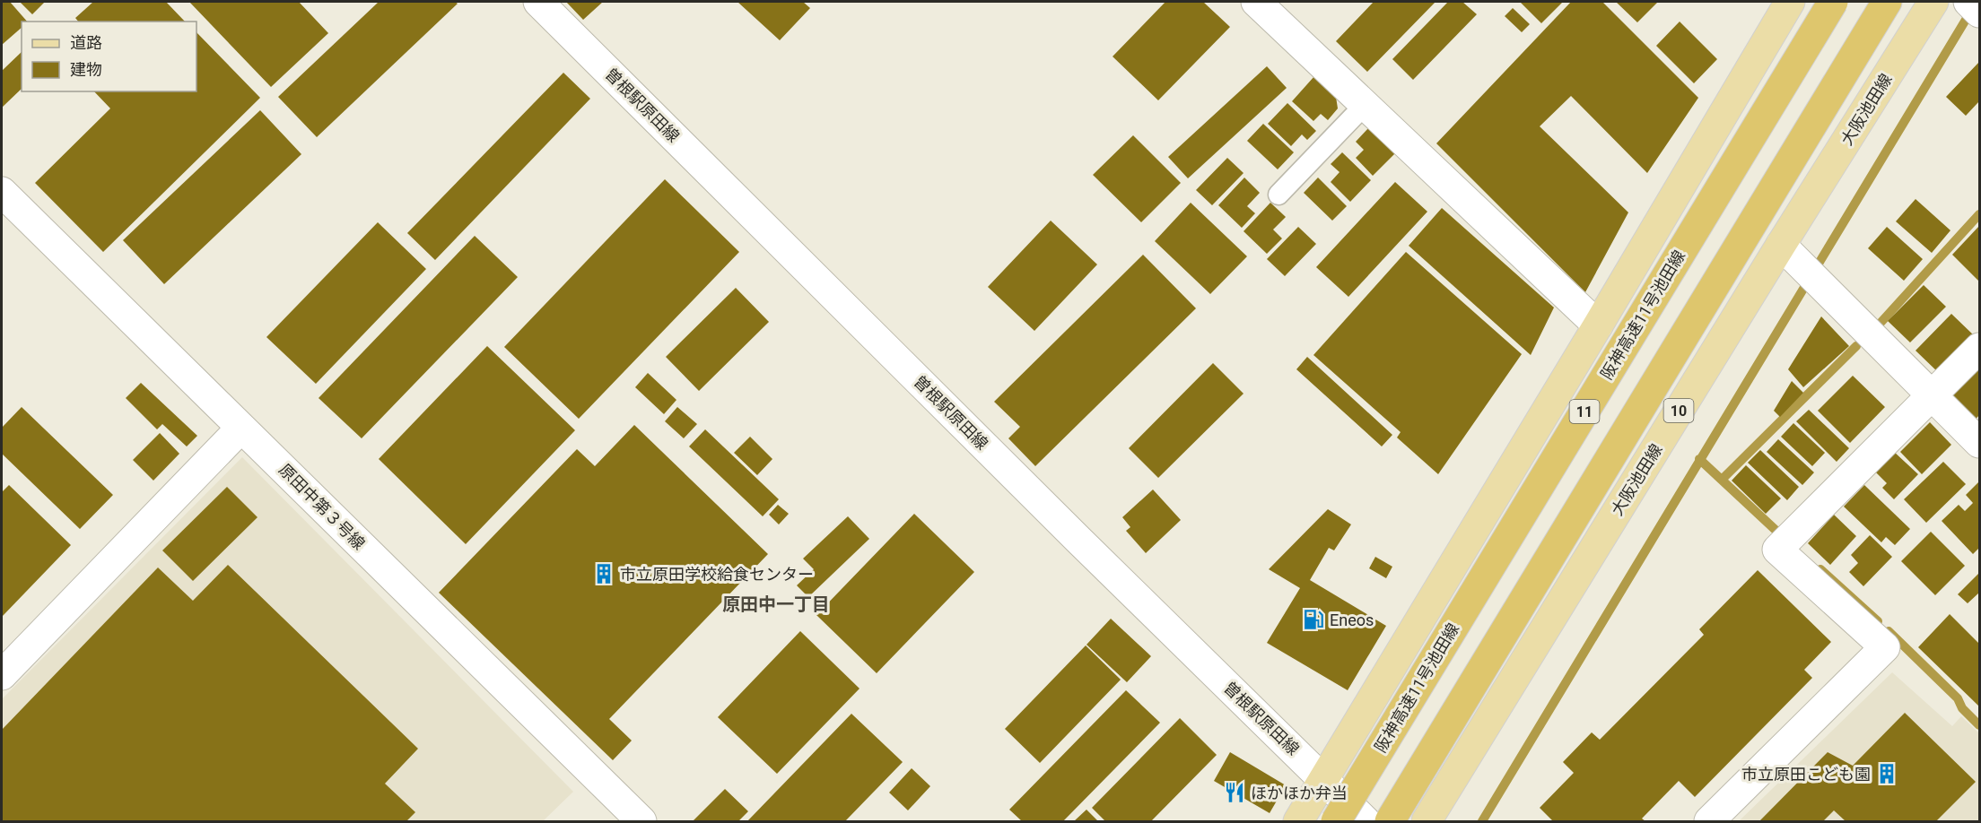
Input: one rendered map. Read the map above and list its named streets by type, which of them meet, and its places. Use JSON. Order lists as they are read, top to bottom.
{
  "streets": {
    "highway": ["阪神高速11号池田線", "11"],
    "main road": ["大阪池田線", "10"],
    "street": ["曽根駅原田線", "原田中第３号線"]
  },
  "districts": ["原田中一丁目"],
  "places": {
    "building": ["市立原田学校給食センター", "市立原田こども園"],
    "fuel station": ["Eneos"],
    "restaurant": ["ほかほか弁当"]
  },
  "legend": ["道路", "建物"]
}
